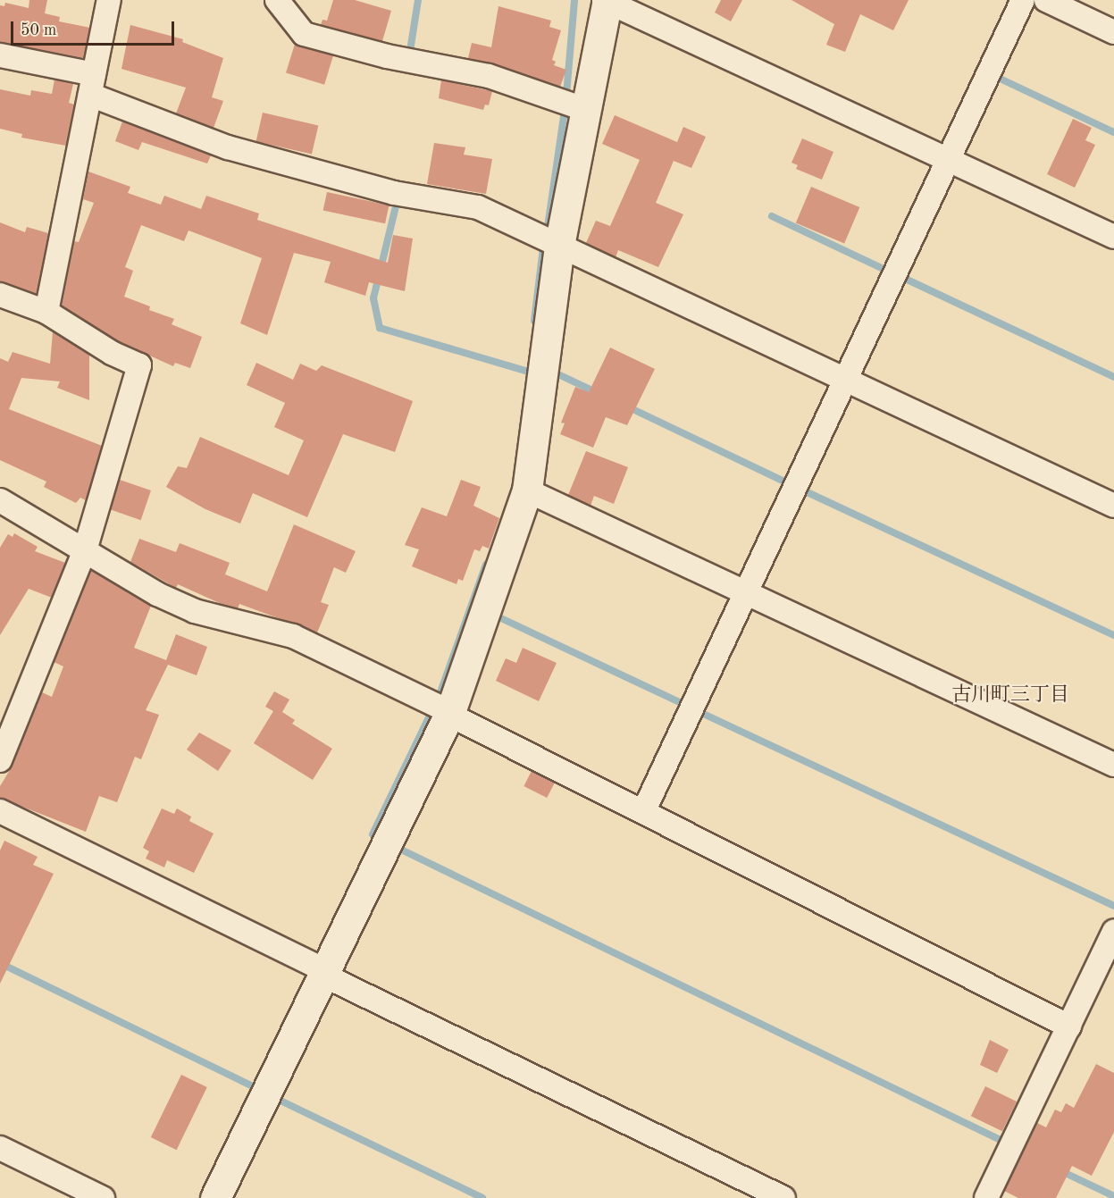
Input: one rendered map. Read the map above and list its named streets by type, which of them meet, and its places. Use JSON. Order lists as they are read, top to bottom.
{
  "districts": ["古川町三丁目"],
  "scale_bar": "50 m"
}
